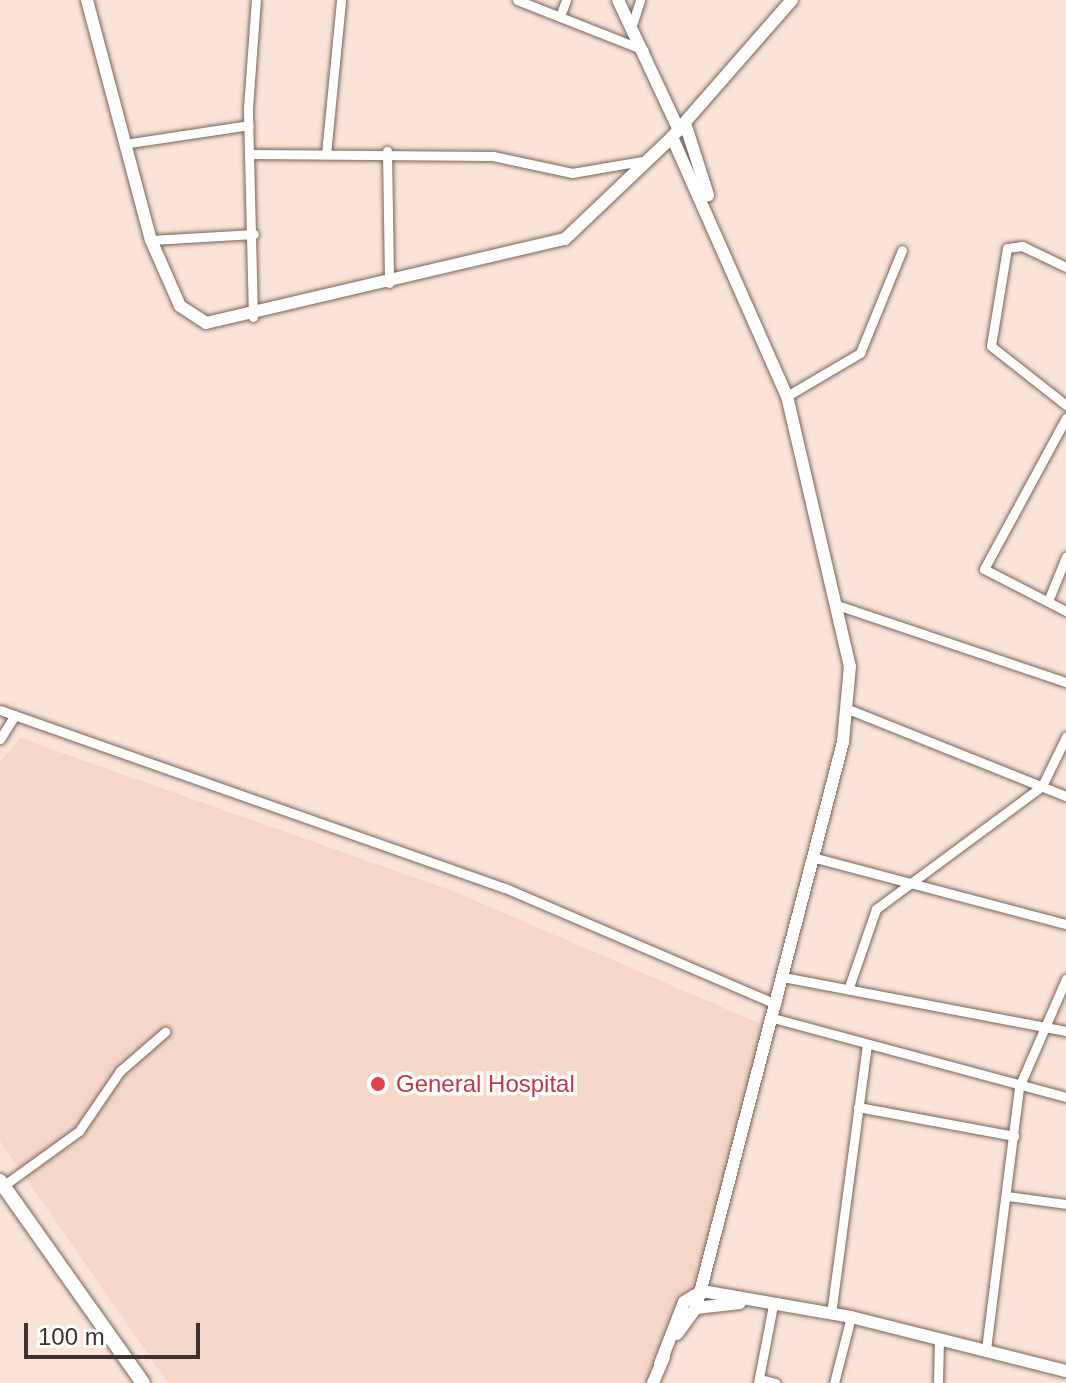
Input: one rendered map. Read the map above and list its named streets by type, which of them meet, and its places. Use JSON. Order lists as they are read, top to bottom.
{
  "places": ["General Hospital"],
  "scale_bar": "100 m"
}
